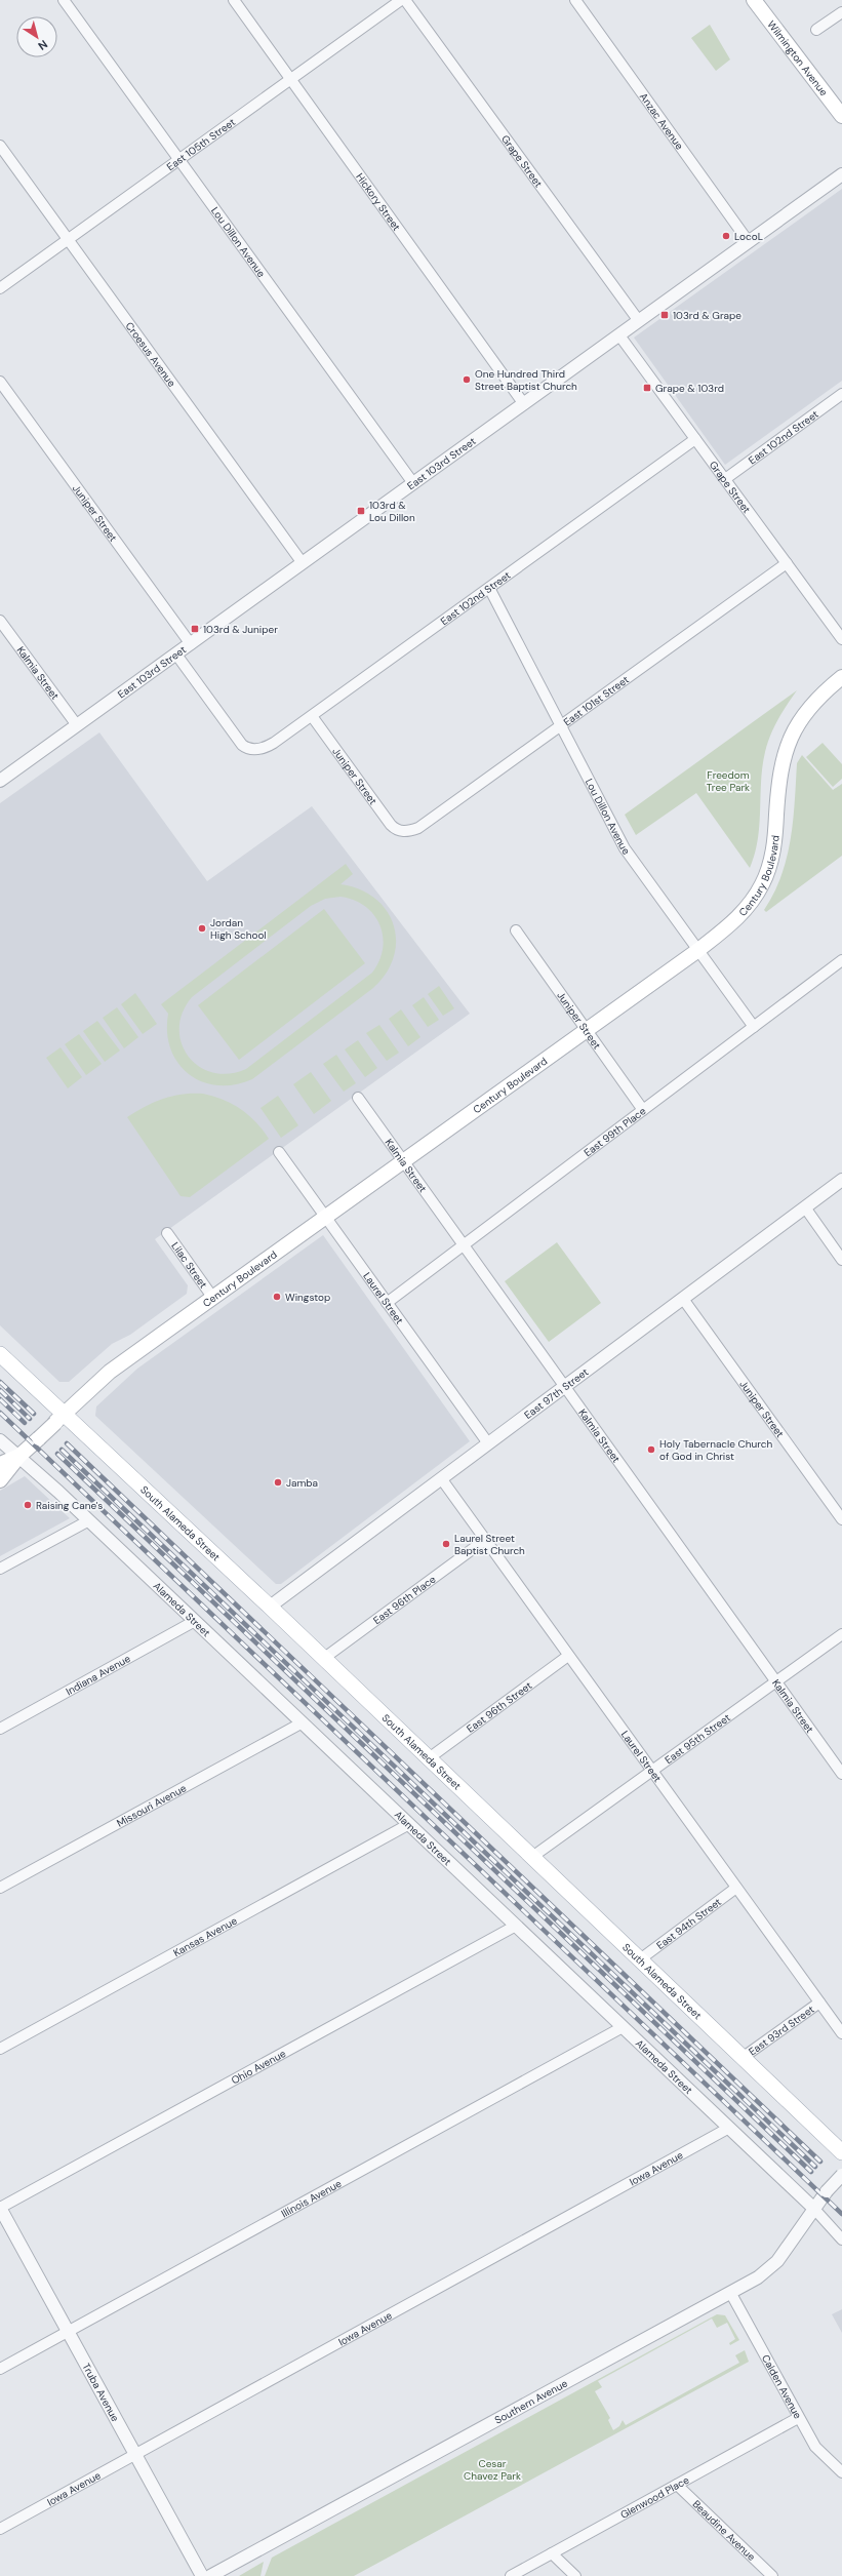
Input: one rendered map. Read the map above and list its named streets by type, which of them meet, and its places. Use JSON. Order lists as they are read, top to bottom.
{
  "streets": {
    "main road": ["Wilmington Avenue", "Century Boulevard", "South Alameda Street"],
    "street": [
      "Anzac Avenue",
      "East 105th Street",
      "Grape Street",
      "Hickory Street",
      "Lou Dillon Avenue",
      "Croesus Avenue",
      "East 102nd Street",
      "East 103rd Street",
      "Juniper Street",
      "Kalmia Street",
      "East 101st Street",
      "East 99th Place",
      "Lilac Street",
      "Laurel Street",
      "East 97th Street",
      "East 96th Place",
      "Alameda Street",
      "Indiana Avenue",
      "East 96th Street",
      "East 95th Street",
      "Missouri Avenue",
      "East 94th Street",
      "Kansas Avenue",
      "East 93rd Street",
      "Ohio Avenue",
      "Iowa Avenue",
      "Illinois Avenue",
      "Calden Avenue",
      "Truba Avenue",
      "Southern Avenue",
      "Glenwood Place",
      "Beaudine Avenue"
    ]
  },
  "crossings": [
    ["Anzac Avenue", "East 103rd Street"],
    ["East 105th Street", "Hickory Street"],
    ["East 105th Street", "Lou Dillon Avenue"],
    ["East 105th Street", "Croesus Avenue"],
    ["Grape Street", "East 102nd Street"],
    ["Grape Street", "East 103rd Street"],
    ["Grape Street", "East 101st Street"],
    ["Hickory Street", "East 103rd Street"],
    ["Lou Dillon Avenue", "East 102nd Street"],
    ["Lou Dillon Avenue", "East 103rd Street"],
    ["Lou Dillon Avenue", "East 101st Street"],
    ["Lou Dillon Avenue", "Century Boulevard"],
    ["Lou Dillon Avenue", "East 99th Place"],
    ["Croesus Avenue", "East 103rd Street"],
    ["East 102nd Street", "East 103rd Street"],
    ["East 102nd Street", "Juniper Street"],
    ["East 103rd Street", "Juniper Street"],
    ["East 103rd Street", "Kalmia Street"],
    ["Juniper Street", "East 101st Street"],
    ["Juniper Street", "Century Boulevard"],
    ["Juniper Street", "East 99th Place"],
    ["Juniper Street", "East 97th Street"],
    ["Kalmia Street", "Century Boulevard"],
    ["Kalmia Street", "East 99th Place"],
    ["Kalmia Street", "East 97th Street"],
    ["Kalmia Street", "East 95th Street"],
    ["Century Boulevard", "Lilac Street"],
    ["Century Boulevard", "Laurel Street"],
    ["Century Boulevard", "South Alameda Street"],
    ["Century Boulevard", "Alameda Street"],
    ["East 99th Place", "Laurel Street"],
    ["Laurel Street", "East 97th Street"],
    ["Laurel Street", "East 96th Place"],
    ["Laurel Street", "East 96th Street"],
    ["Laurel Street", "East 95th Street"],
    ["Laurel Street", "East 94th Street"],
    ["Laurel Street", "East 93rd Street"],
    ["East 97th Street", "South Alameda Street"],
    ["South Alameda Street", "East 96th Place"],
    ["South Alameda Street", "East 96th Street"],
    ["South Alameda Street", "East 95th Street"],
    ["South Alameda Street", "East 94th Street"],
    ["South Alameda Street", "East 93rd Street"],
    ["Alameda Street", "Indiana Avenue"],
    ["Alameda Street", "Missouri Avenue"],
    ["Alameda Street", "Kansas Avenue"],
    ["Alameda Street", "Ohio Avenue"],
    ["Alameda Street", "Iowa Avenue"],
    ["Alameda Street", "Illinois Avenue"],
    ["Alameda Street", "Southern Avenue"],
    ["Ohio Avenue", "Truba Avenue"],
    ["Iowa Avenue", "Truba Avenue"],
    ["Illinois Avenue", "Truba Avenue"],
    ["Calden Avenue", "Southern Avenue"],
    ["Calden Avenue", "Glenwood Place"],
    ["Glenwood Place", "Beaudine Avenue"]
  ],
  "parks": ["Freedom Tree Park", "Cesar Chavez Park"],
  "places": {
    "other": [
      "LocoL",
      "One Hundred Third Street Baptist Church",
      "Jordan High School",
      "Wingstop",
      "Holy Tabernacle Church of God in Christ",
      "Jamba",
      "Raising Cane's",
      "Laurel Street Baptist Church"
    ],
    "transit": [
      "103rd & Grape",
      "Grape & 103rd",
      "103rd & Lou Dillon",
      "103rd & Juniper"
    ]
  },
  "north": "bottom right"
}
